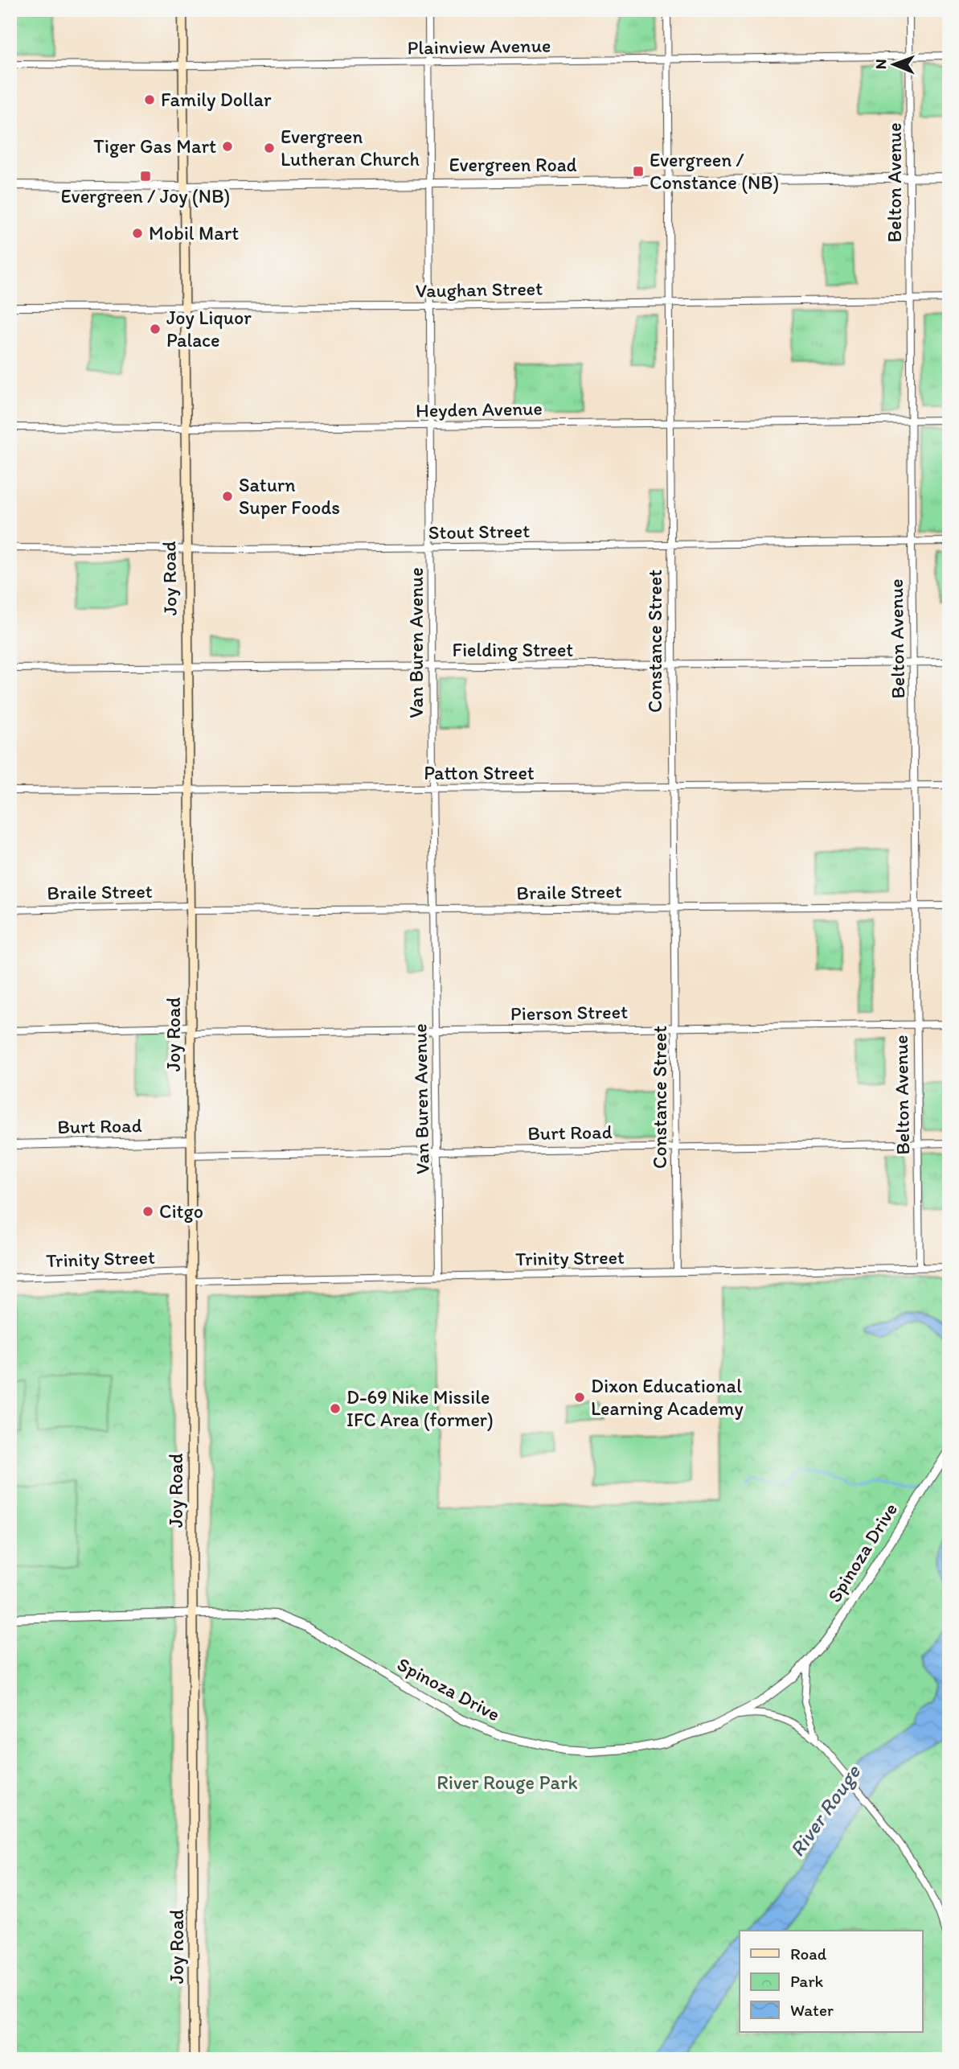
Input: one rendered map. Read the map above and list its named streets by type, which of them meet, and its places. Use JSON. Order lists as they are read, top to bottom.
{
  "streets": {
    "main road": ["Joy Road"],
    "street": [
      "Plainview Avenue",
      "Evergreen Road",
      "Belton Avenue",
      "Vaughan Street",
      "Heyden Avenue",
      "Stout Street",
      "Constance Street",
      "Van Buren Avenue",
      "Fielding Street",
      "Patton Street",
      "Braile Street",
      "Pierson Street",
      "Burt Road",
      "Trinity Street",
      "Spinoza Drive"
    ]
  },
  "crossings": [
    ["Plainview Avenue", "Belton Avenue"],
    ["Plainview Avenue", "Joy Road"],
    ["Plainview Avenue", "Constance Street"],
    ["Plainview Avenue", "Van Buren Avenue"],
    ["Evergreen Road", "Belton Avenue"],
    ["Evergreen Road", "Joy Road"],
    ["Evergreen Road", "Constance Street"],
    ["Evergreen Road", "Van Buren Avenue"],
    ["Belton Avenue", "Vaughan Street"],
    ["Belton Avenue", "Heyden Avenue"],
    ["Belton Avenue", "Stout Street"],
    ["Belton Avenue", "Fielding Street"],
    ["Belton Avenue", "Patton Street"],
    ["Belton Avenue", "Braile Street"],
    ["Belton Avenue", "Pierson Street"],
    ["Belton Avenue", "Burt Road"],
    ["Belton Avenue", "Trinity Street"],
    ["Vaughan Street", "Joy Road"],
    ["Vaughan Street", "Constance Street"],
    ["Vaughan Street", "Van Buren Avenue"],
    ["Heyden Avenue", "Joy Road"],
    ["Heyden Avenue", "Constance Street"],
    ["Heyden Avenue", "Van Buren Avenue"],
    ["Stout Street", "Joy Road"],
    ["Stout Street", "Constance Street"],
    ["Stout Street", "Van Buren Avenue"],
    ["Joy Road", "Fielding Street"],
    ["Joy Road", "Patton Street"],
    ["Joy Road", "Braile Street"],
    ["Joy Road", "Pierson Street"],
    ["Joy Road", "Burt Road"],
    ["Joy Road", "Trinity Street"],
    ["Joy Road", "Spinoza Drive"],
    ["Constance Street", "Fielding Street"],
    ["Constance Street", "Patton Street"],
    ["Constance Street", "Braile Street"],
    ["Constance Street", "Pierson Street"],
    ["Constance Street", "Burt Road"],
    ["Constance Street", "Trinity Street"],
    ["Van Buren Avenue", "Fielding Street"],
    ["Van Buren Avenue", "Patton Street"],
    ["Van Buren Avenue", "Braile Street"],
    ["Van Buren Avenue", "Pierson Street"],
    ["Van Buren Avenue", "Burt Road"],
    ["Van Buren Avenue", "Trinity Street"]
  ],
  "water": ["River Rouge"],
  "parks": ["River Rouge Park"],
  "places": {
    "other": [
      "Family Dollar",
      "Tiger Gas Mart",
      "Evergreen Lutheran Church",
      "Mobil Mart",
      "Joy Liquor Palace",
      "Saturn Super Foods",
      "Citgo",
      "Dixon Educational Learning Academy",
      "D-69 Nike Missile IFC Area (former)"
    ],
    "transit": ["Evergreen / Constance (NB)", "Evergreen / Joy (NB)"]
  },
  "legend": ["Road", "Park", "Water"],
  "north": "left"
}
